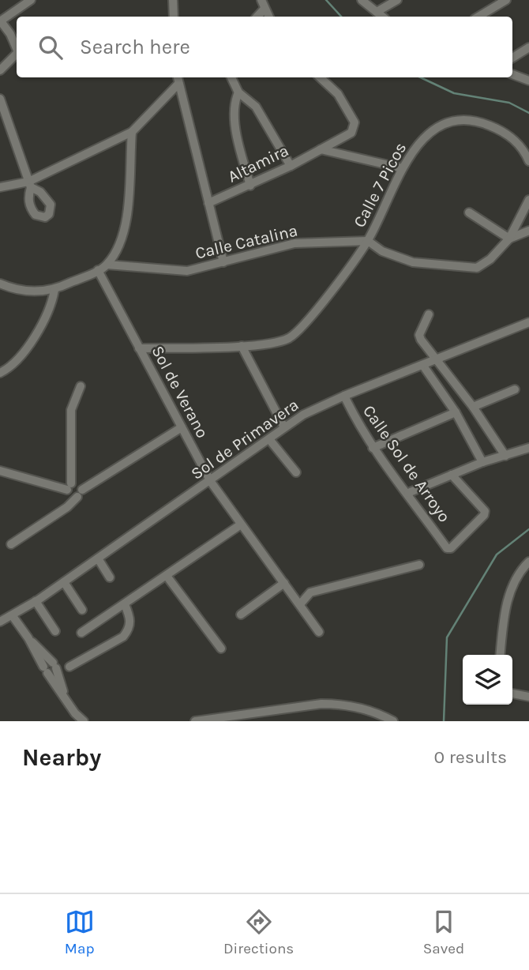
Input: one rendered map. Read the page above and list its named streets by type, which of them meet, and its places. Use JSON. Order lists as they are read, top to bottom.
{
  "streets": {
    "street": [
      "Altamira",
      "Calle 7 Picos",
      "Calle Catalina",
      "Sol de Verano",
      "Sol de Primavera",
      "Calle Sol de Arroyo"
    ]
  },
  "crossings": [
    ["Calle 7 Picos", "Calle Catalina"],
    ["Calle 7 Picos", "Sol de Verano"],
    ["Sol de Verano", "Sol de Primavera"],
    ["Sol de Primavera", "Calle Sol de Arroyo"]
  ],
  "page": {
    "search": "Search here",
    "heading": ["Nearby", "0 results"],
    "nav": ["Map", "Directions", "Saved"]
  }
}
